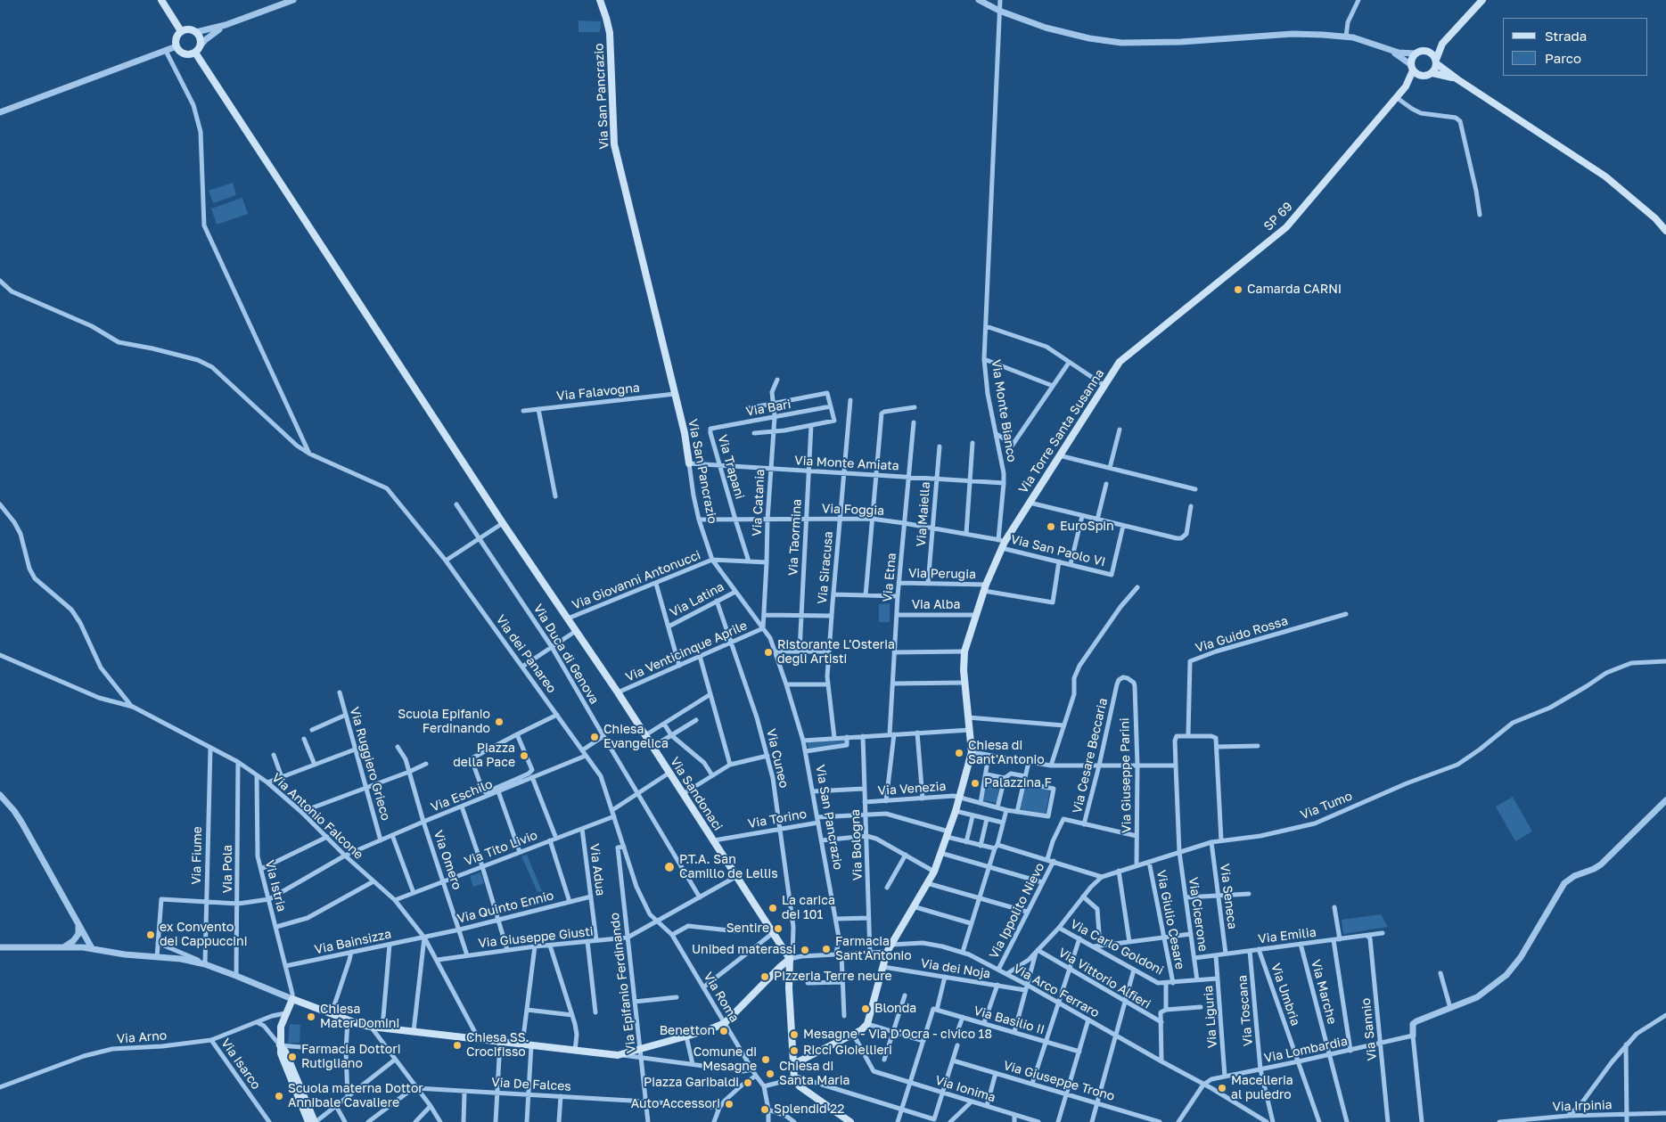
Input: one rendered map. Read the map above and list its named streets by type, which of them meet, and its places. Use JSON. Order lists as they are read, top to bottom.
{
  "streets": {
    "main road": [
      "Via San Pancrazio",
      "SP 69",
      "Via Torre Santa Susanna",
      "Via Sandonaci"
    ],
    "street": [
      "Via Falavogna",
      "Via Bari",
      "Via Monte Bianco",
      "Via Monte Amiata",
      "Via Trapani",
      "Via Catania",
      "Via Foggia",
      "Via Maiella",
      "Via Taormina",
      "Via San Paolo VI",
      "Via Siracusa",
      "Via Perugia",
      "Via Etna",
      "Via Giovanni Antonucci",
      "Via Latina",
      "Via Alba",
      "Via Guido Rossa",
      "Via Venticinque Aprile",
      "Via dei Panareo",
      "Via Duca di Genova",
      "Via Cesare Beccaria",
      "Via Cuneo",
      "Via Ruggiero Grieco",
      "Via Giuseppe Parini",
      "Via Venezia",
      "Via Eschilo",
      "Via Tumo",
      "Via Antonio Falcone",
      "Via Torino",
      "Via Bologna",
      "Via Tito Livio",
      "Via Fiume",
      "Via Omero",
      "Via Pola",
      "Via Adua",
      "Via Istria",
      "Via Seneca",
      "Via Quinto Ennio",
      "Via Ippolito Nievo",
      "Via Cicerone",
      "Via Giulio Cesare",
      "Via Emilia",
      "Via Giuseppe Giusti",
      "Via Bainsizza",
      "Via Carlo Goldoni",
      "Via dei Noja",
      "Via Vittorio Alfieri",
      "Via Epifanio Ferdinando",
      "Via Arco Ferraro",
      "Via Marche",
      "Via Umbria",
      "Via Roma",
      "Via Toscana",
      "Via Liguria",
      "Via Basilio II",
      "Via Sannio",
      "Via Arno",
      "Via Lombardia",
      "Via Isarco",
      "Via Giuseppe Trono",
      "Via De Falces",
      "Via Ionima",
      "Via Irpinia"
    ]
  },
  "crossings": [
    ["Via San Pancrazio", "Via Falavogna"],
    ["Via San Pancrazio", "Via Monte Amiata"],
    ["Via San Pancrazio", "Via Catania"],
    ["Via San Pancrazio", "Via Foggia"],
    ["Via San Pancrazio", "Via Giovanni Antonucci"],
    ["Via San Pancrazio", "Via Latina"],
    ["Via San Pancrazio", "Via Venticinque Aprile"],
    ["Via San Pancrazio", "Via Torino"],
    ["SP 69", "Via Torre Santa Susanna"],
    ["Via Bari", "Via Trapani"],
    ["Via Bari", "Via Catania"],
    ["Via Bari", "Via Taormina"],
    ["Via Monte Bianco", "Via Torre Santa Susanna"],
    ["Via Monte Bianco", "Via Monte Amiata"],
    ["Via Monte Bianco", "Via Foggia"],
    ["Via Monte Bianco", "Via San Paolo VI"],
    ["Via Torre Santa Susanna", "Via Foggia"],
    ["Via Torre Santa Susanna", "Via San Paolo VI"],
    ["Via Torre Santa Susanna", "Via Perugia"],
    ["Via Torre Santa Susanna", "Via Alba"],
    ["Via Torre Santa Susanna", "Via Venezia"],
    ["Via Torre Santa Susanna", "Via Torino"],
    ["Via Torre Santa Susanna", "Via dei Noja"],
    ["Via Torre Santa Susanna", "Via Arco Ferraro"],
    ["Via Monte Amiata", "Via Trapani"],
    ["Via Monte Amiata", "Via Catania"],
    ["Via Monte Amiata", "Via Maiella"],
    ["Via Monte Amiata", "Via Taormina"],
    ["Via Monte Amiata", "Via Siracusa"],
    ["Via Monte Amiata", "Via Etna"],
    ["Via Trapani", "Via Foggia"],
    ["Via Catania", "Via Foggia"],
    ["Via Catania", "Via Venticinque Aprile"],
    ["Via Foggia", "Via Maiella"],
    ["Via Foggia", "Via Taormina"],
    ["Via Foggia", "Via San Paolo VI"],
    ["Via Foggia", "Via Siracusa"],
    ["Via Foggia", "Via Etna"],
    ["Via Maiella", "Via Perugia"],
    ["Via San Paolo VI", "Via Perugia"],
    ["Via Perugia", "Via Etna"],
    ["Via Etna", "Via Alba"],
    ["Via Etna", "Via Venezia"],
    ["Via Giovanni Antonucci", "Via Sandonaci"],
    ["Via Latina", "Via Cuneo"],
    ["Via Guido Rossa", "Via Cicerone"],
    ["Via Venticinque Aprile", "Via Cuneo"],
    ["Via Venticinque Aprile", "Via Sandonaci"],
    ["Via dei Panareo", "Via Eschilo"],
    ["Via dei Panareo", "Via Tito Livio"],
    ["Via dei Panareo", "Via Giuseppe Giusti"],
    ["Via dei Panareo", "Via Epifanio Ferdinando"],
    ["Via dei Panareo", "Via Roma"],
    ["Via Duca di Genova", "Via Giuseppe Giusti"],
    ["Via Cesare Beccaria", "Via Giuseppe Parini"],
    ["Via Cuneo", "Via Sandonaci"],
    ["Via Cuneo", "Via Torino"],
    ["Via Ruggiero Grieco", "Via Eschilo"],
    ["Via Giuseppe Parini", "Via Tumo"],
    ["Via Venezia", "Via Bologna"],
    ["Via Sandonaci", "Via Torino"],
    ["Via Sandonaci", "Via Giuseppe Giusti"],
    ["Via Eschilo", "Via Antonio Falcone"],
    ["Via Eschilo", "Via Omero"],
    ["Via Eschilo", "Via Istria"],
    ["Via Tumo", "Via Torino"],
    ["Via Tumo", "Via Seneca"],
    ["Via Tumo", "Via Cicerone"],
    ["Via Tumo", "Via Giulio Cesare"],
    ["Via Tumo", "Via Carlo Goldoni"],
    ["Via Tumo", "Via Vittorio Alfieri"],
    ["Via Tumo", "Via Arco Ferraro"],
    ["Via Antonio Falcone", "Via Tito Livio"],
    ["Via Antonio Falcone", "Via Fiume"],
    ["Via Antonio Falcone", "Via Pola"],
    ["Via Antonio Falcone", "Via Istria"],
    ["Via Antonio Falcone", "Via Quinto Ennio"],
    ["Via Antonio Falcone", "Via Giuseppe Giusti"],
    ["Via Antonio Falcone", "Via Bainsizza"],
    ["Via Torino", "Via Bologna"],
    ["Via Torino", "Via Ippolito Nievo"],
    ["Via Tito Livio", "Via Omero"],
    ["Via Tito Livio", "Via Adua"],
    ["Via Omero", "Via Quinto Ennio"],
    ["Via Omero", "Via Giuseppe Giusti"],
    ["Via Adua", "Via Quinto Ennio"],
    ["Via Adua", "Via Giuseppe Giusti"],
    ["Via Istria", "Via Bainsizza"],
    ["Via Seneca", "Via Emilia"],
    ["Via Quinto Ennio", "Via Bainsizza"],
    ["Via Ippolito Nievo", "Via Arco Ferraro"],
    ["Via Cicerone", "Via Emilia"],
    ["Via Cicerone", "Via Carlo Goldoni"],
    ["Via Giulio Cesare", "Via Carlo Goldoni"],
    ["Via Emilia", "Via Marche"],
    ["Via Emilia", "Via Umbria"],
    ["Via Emilia", "Via Toscana"],
    ["Via Emilia", "Via Liguria"],
    ["Via Emilia", "Via Sannio"],
    ["Via Giuseppe Giusti", "Via Epifanio Ferdinando"],
    ["Via Giuseppe Giusti", "Via Roma"],
    ["Via Carlo Goldoni", "Via Liguria"],
    ["Via dei Noja", "Via Arco Ferraro"],
    ["Via Epifanio Ferdinando", "Via De Falces"],
    ["Via Arco Ferraro", "Via Lombardia"],
    ["Via Marche", "Via Lombardia"],
    ["Via Umbria", "Via Lombardia"],
    ["Via Toscana", "Via Lombardia"],
    ["Via Liguria", "Via Lombardia"],
    ["Via Sannio", "Via Lombardia"],
    ["Via Arno", "Via Isarco"]
  ],
  "places": [
    "Camarda CARNI",
    "EuroSpin",
    "Ristorante L'Osteria degli Artisti",
    "Scuola Epifanio Ferdinando",
    "Chiesa Evangelica",
    "Chiesa di Sant'Antonio",
    "Piazza della Pace",
    "Palazzina F",
    "P.T.A. San Camillo de Lellis",
    "La carica dei 101",
    "Sentire",
    "ex Convento dei Cappuccini",
    "Farmacia Sant'Antonio",
    "Unibed materassi",
    "Pizzeria Terre neure",
    "Blonda",
    "Chiesa Mater Domini",
    "Benetton",
    "Mesagne - Via D'Ocra - civico 18",
    "Chiesa SS. Crocifisso",
    "Ricci Gioiellieri",
    "Farmacia Dottori Rutigliano",
    "Comune di Mesagne",
    "Chiesa di Santa Maria",
    "Piazza Garibaldi",
    "Macelleria al puledro",
    "Scuola materna Dottor Annibale Cavaliere",
    "Auto Accessori",
    "Splendid 22"
  ],
  "legend": ["Strada", "Parco"]
}
